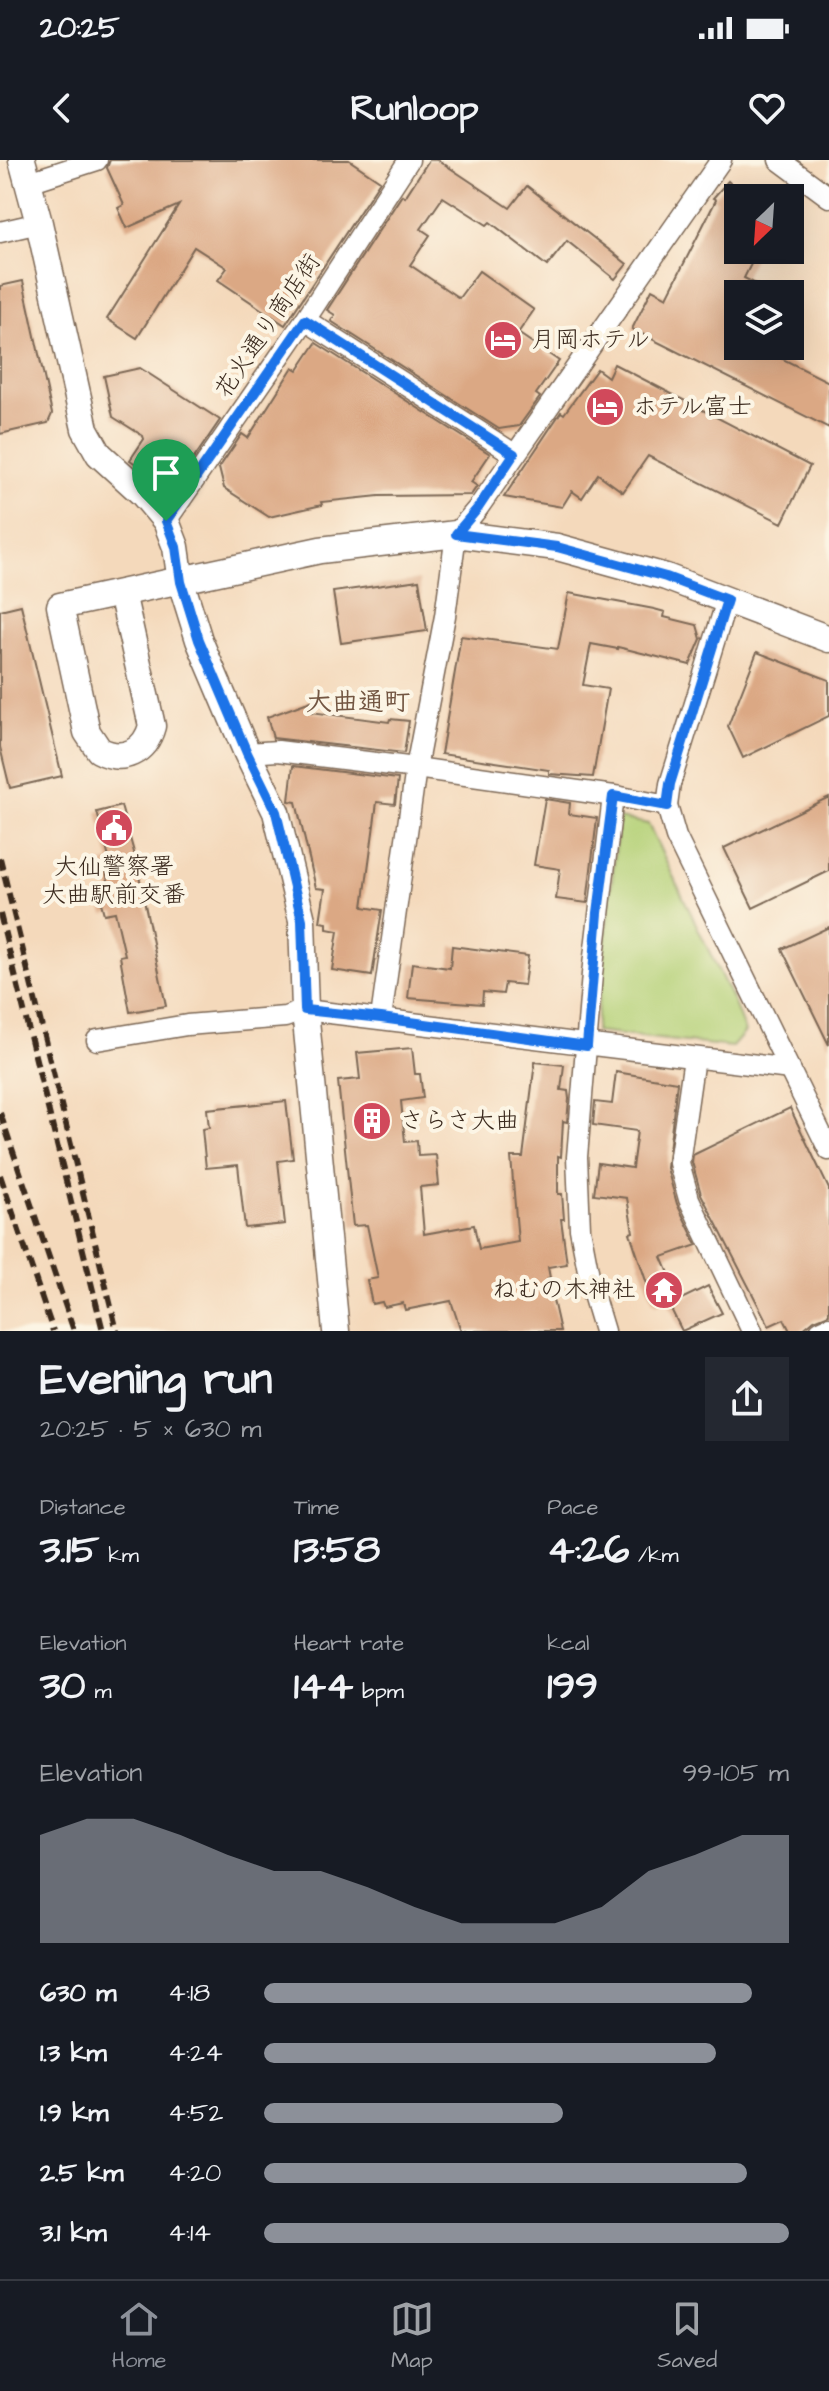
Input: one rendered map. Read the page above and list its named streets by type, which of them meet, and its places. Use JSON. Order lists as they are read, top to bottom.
{
  "streets": {
    "street": ["花火通り商店街"]
  },
  "districts": ["大曲通町"],
  "places": {
    "hotel": ["月岡ホテル", "ホテル富士"],
    "public building": ["大仙警察署 大曲駅前交番"],
    "building": ["さらさ大曲"],
    "temple": ["ねむの木神社"]
  },
  "north": "bottom left",
  "page": {
    "status": "20:25",
    "header": "Runloop",
    "heading": ["Evening run", "20:25 · 5 × 630 m"],
    "stats": [
      ["Distance", "3.15 km"],
      ["Time", "13:58"],
      ["Pace", "4:26 /km"],
      ["Elevation", "30 m"],
      ["Heart rate", "144 bpm"],
      ["kcal", "199"]
    ],
    "chart": ["Elevation", "99–105 m"],
    "list": [
      {
        "name": "630 m",
        "note": "4:18"
      },
      {
        "name": "1.3 km",
        "note": "4:24"
      },
      {
        "name": "1.9 km",
        "note": "4:52"
      },
      {
        "name": "2.5 km",
        "note": "4:20"
      },
      {
        "name": "3.1 km",
        "note": "4:14"
      }
    ],
    "tabs": ["Home", "Map", "Saved"]
  }
}
